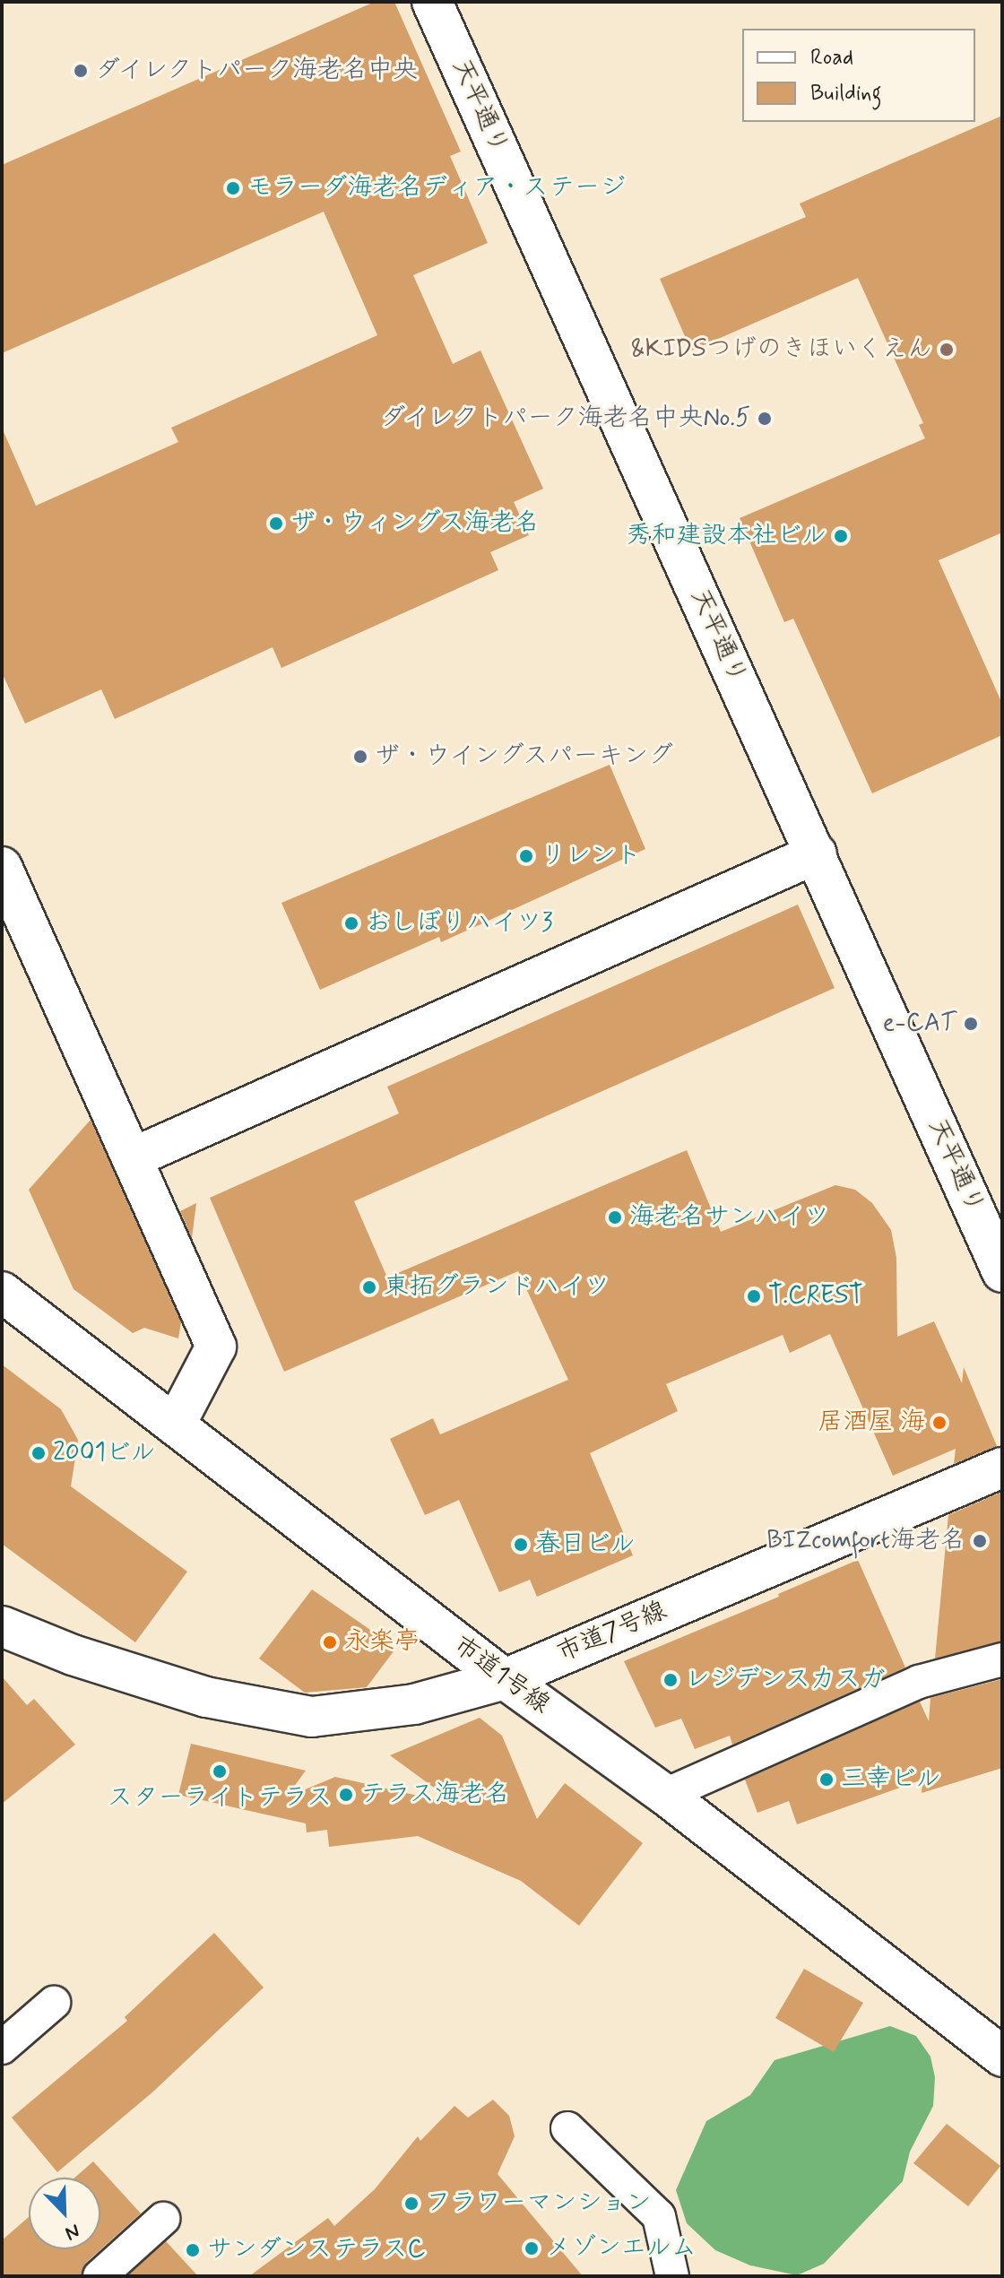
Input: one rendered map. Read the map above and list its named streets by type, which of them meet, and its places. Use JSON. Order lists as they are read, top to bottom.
{
  "streets": {
    "street": ["天平通り", "市道7号線", "市道1号線"]
  },
  "crossings": [
    ["市道7号線", "市道1号線"]
  ],
  "places": [
    "ダイレクトパーク海老名中央",
    "モラーダ海老名ディア・ステージ",
    "&KIDSつげのきほいくえん",
    "ダイレクトパーク海老名中央No.5",
    "ザ・ウィングス海老名",
    "秀和建設本社ビル",
    "ザ・ウイングスパーキング",
    "リレント",
    "おしぼりハイツ3",
    "e-CAT",
    "海老名サンハイツ",
    "東拓グランドハイツ",
    "T.CREST",
    "居酒屋 海",
    "2001ビル",
    "BIZcomfort海老名",
    "春日ビル",
    "永楽亭",
    "レジデンスカスガ",
    "スターライトテラス",
    "三幸ビル",
    "テラス海老名",
    "フラワーマンション",
    "メゾンエルム",
    "サンダンステラスC"
  ],
  "legend": ["Road", "Building"],
  "north": "bottom right"
}
